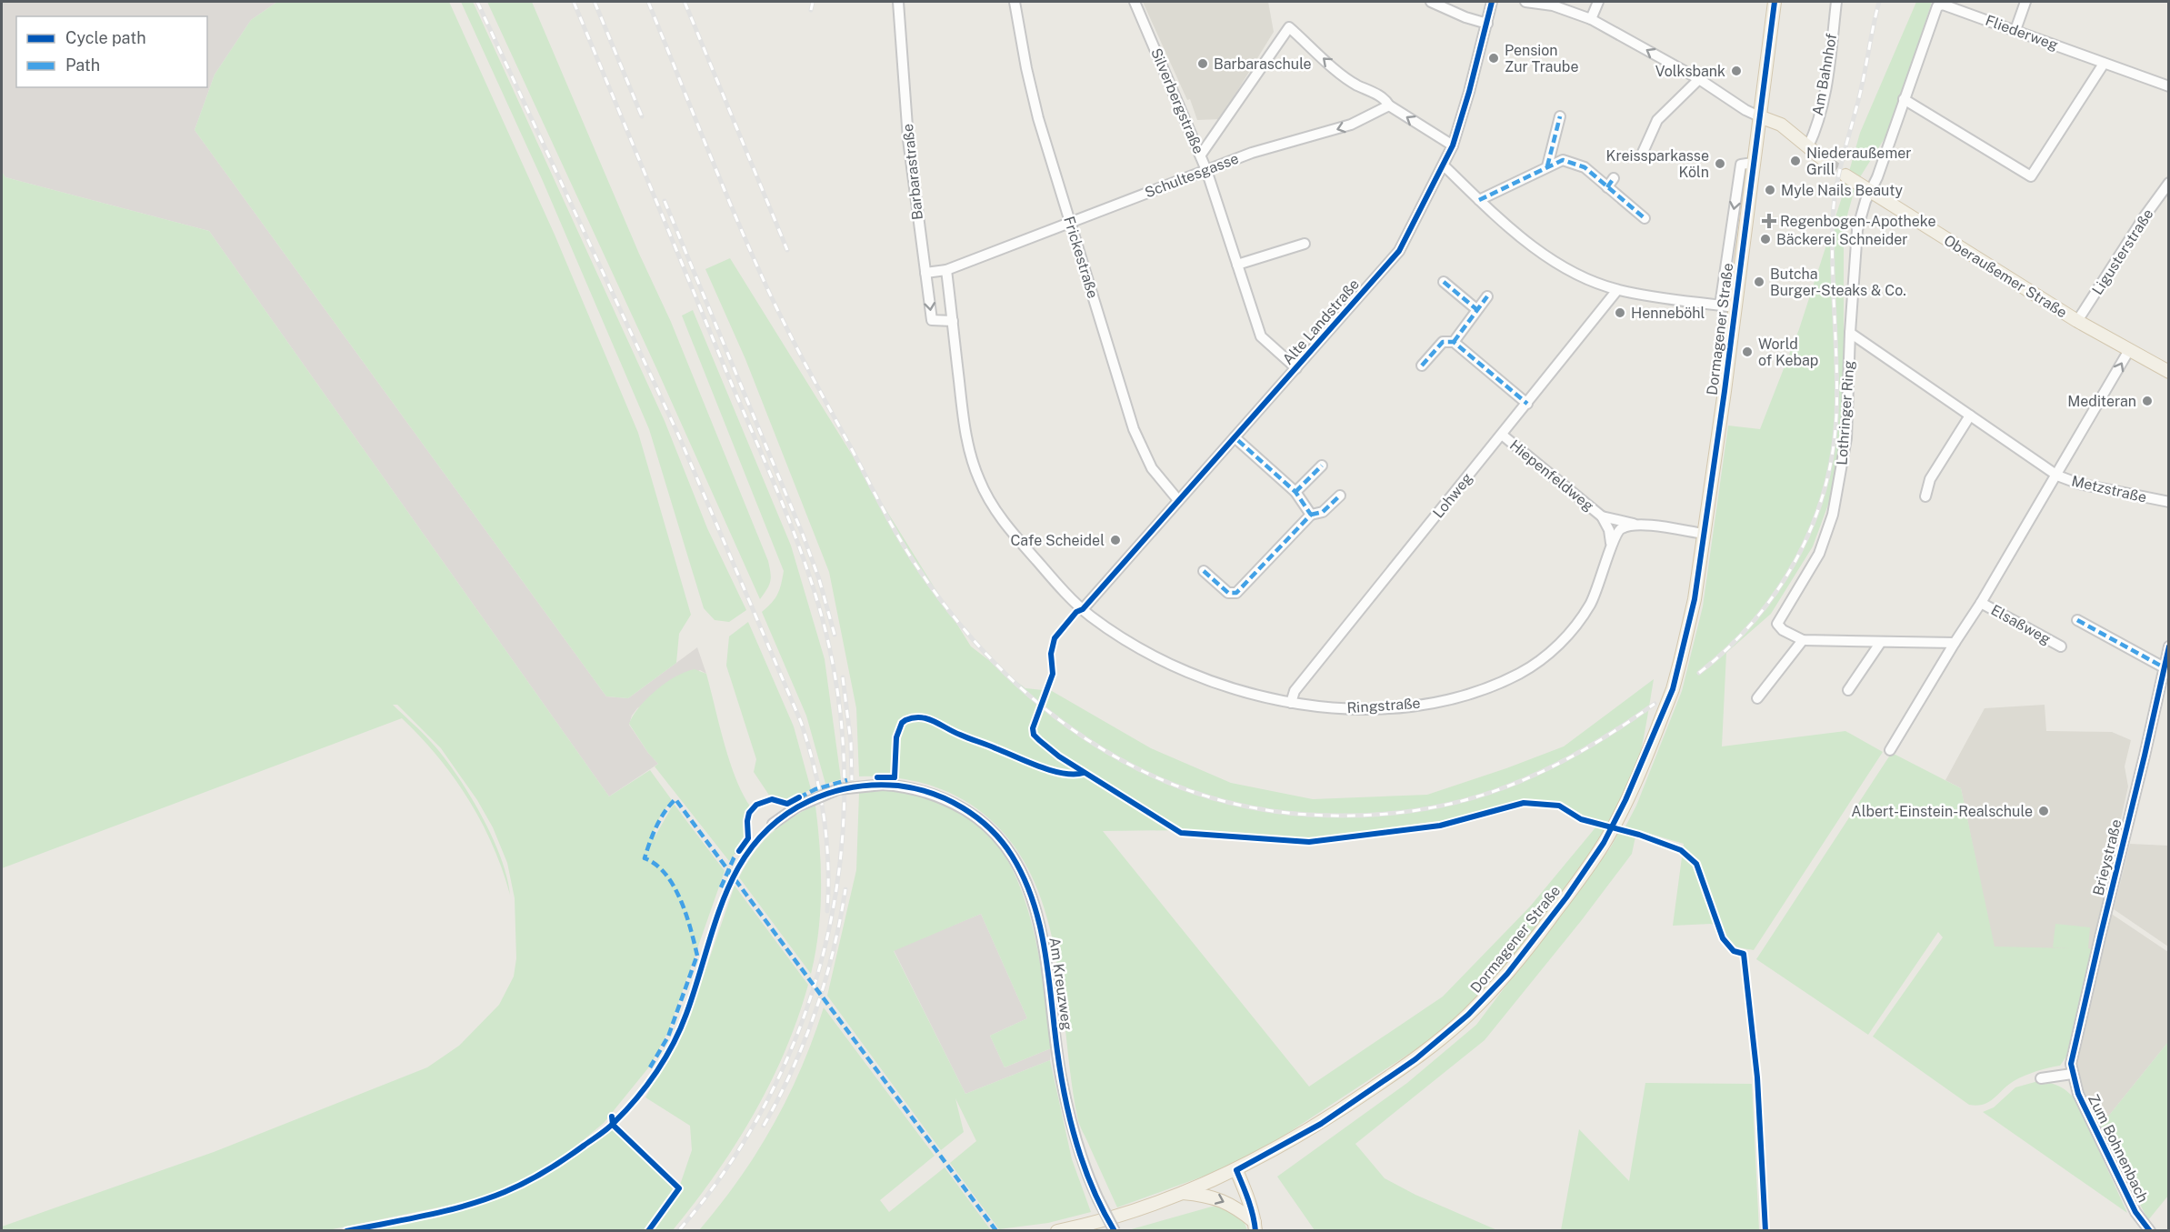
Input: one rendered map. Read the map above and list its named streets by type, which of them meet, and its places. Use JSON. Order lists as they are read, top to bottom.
{
  "streets": {
    "main road": ["Oberaußemer Straße", "Dormagener Straße"],
    "street": [
      "Fliederweg",
      "Am Bahnhof",
      "Silverbergstraße",
      "Barbarastraße",
      "Schultesgasse",
      "Ligusterstraße",
      "Frickestraße",
      "Alte Landstraße",
      "Lothringer Ring",
      "Hiepenfeldweg",
      "Metzstraße",
      "Lohweg",
      "Elsaßweg",
      "Ringstraße",
      "Brieystraße",
      "Am Kreuzweg",
      "Zum Bohnenbach"
    ]
  },
  "crossings": [
    ["Fliederweg", "Oberaußemer Straße"],
    ["Fliederweg", "Lothringer Ring"],
    ["Silverbergstraße", "Schultesgasse"],
    ["Silverbergstraße", "Alte Landstraße"],
    ["Barbarastraße", "Schultesgasse"],
    ["Schultesgasse", "Frickestraße"],
    ["Ligusterstraße", "Oberaußemer Straße"],
    ["Frickestraße", "Alte Landstraße"],
    ["Oberaußemer Straße", "Lothringer Ring"],
    ["Alte Landstraße", "Ringstraße"],
    ["Lothringer Ring", "Metzstraße"],
    ["Hiepenfeldweg", "Lohweg"],
    ["Lohweg", "Ringstraße"],
    ["Brieystraße", "Zum Bohnenbach"]
  ],
  "one_way": ["Schultesgasse"],
  "places": {
    "other": [
      "Pension Zur Traube",
      "Barbaraschule",
      "Volksbank",
      "Niederaußemer Grill",
      "Kreissparkasse Köln",
      "Myle Nails Beauty",
      "Bäckerei Schneider",
      "Butcha Burger-Steaks & Co.",
      "Henneböhl",
      "World of Kebap",
      "Mediteran",
      "Cafe Scheidel",
      "Albert-Einstein-Realschule"
    ],
    "health": ["Regenbogen-Apotheke"]
  },
  "legend": ["Cycle path", "Path"]
}
